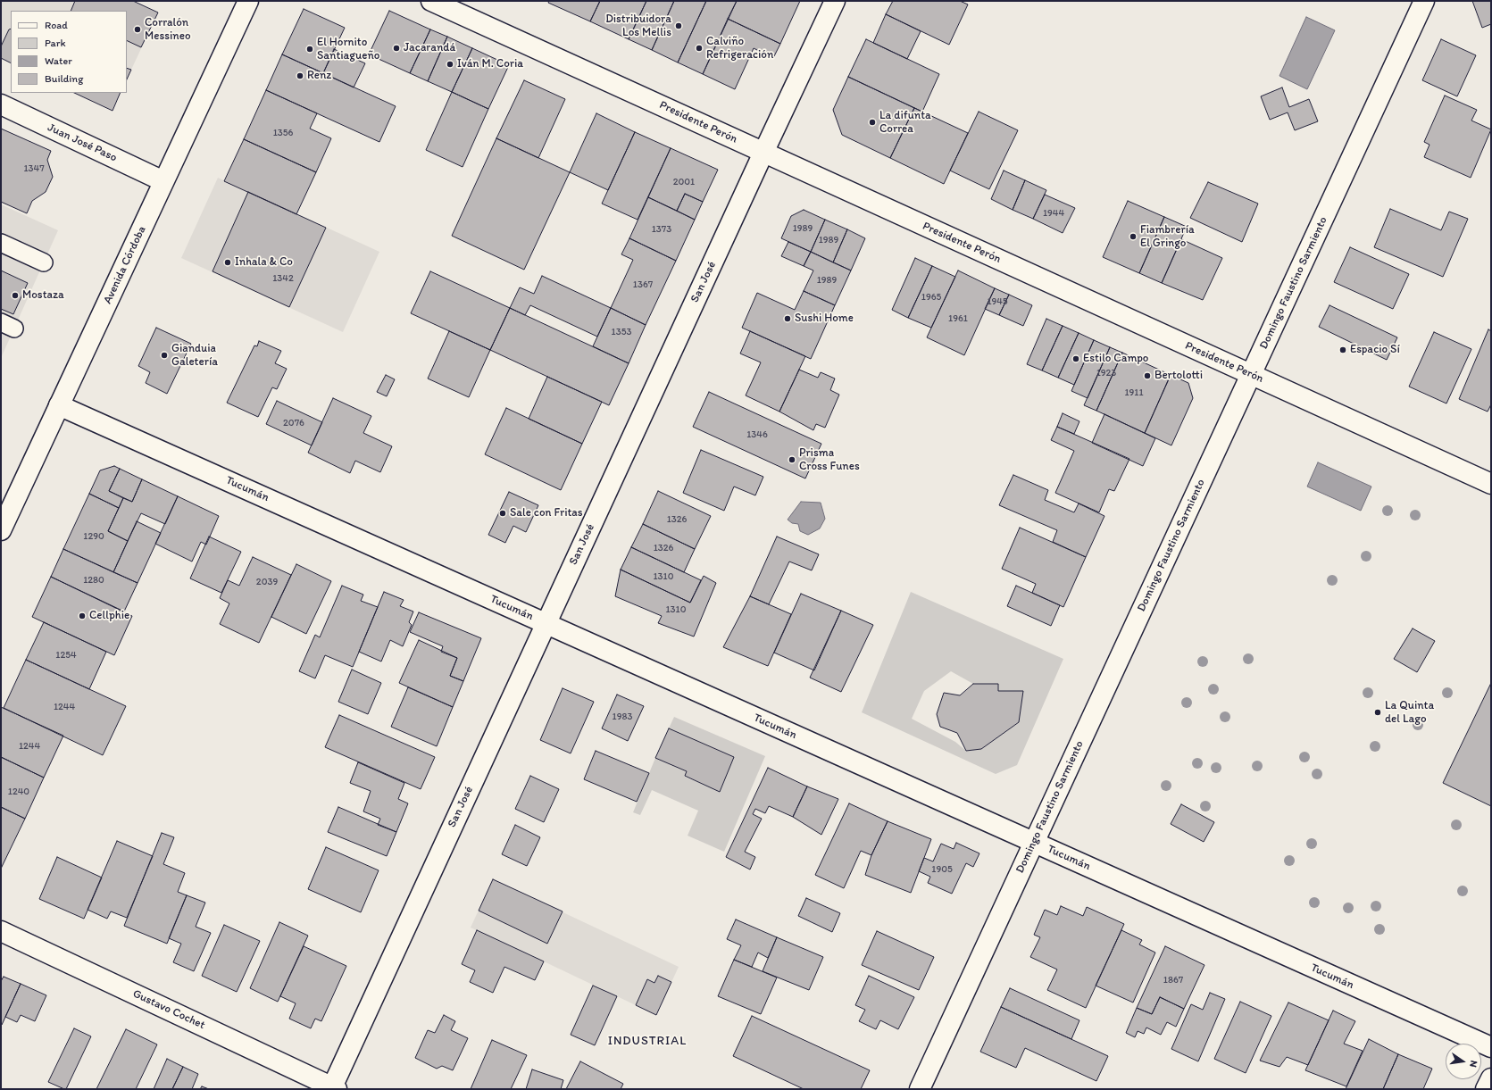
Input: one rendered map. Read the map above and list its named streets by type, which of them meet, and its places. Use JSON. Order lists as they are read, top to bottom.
{
  "streets": {
    "street": [
      "Presidente Perón",
      "Juan José Paso",
      "Avenida Córdoba",
      "San José",
      "Domingo Faustino Sarmiento",
      "Tucumán",
      "Gustavo Cochet"
    ]
  },
  "crossings": [
    ["Presidente Perón", "San José"],
    ["Presidente Perón", "Domingo Faustino Sarmiento"],
    ["Juan José Paso", "Avenida Córdoba"],
    ["Avenida Córdoba", "Tucumán"],
    ["San José", "Tucumán"],
    ["San José", "Gustavo Cochet"],
    ["Domingo Faustino Sarmiento", "Tucumán"]
  ],
  "districts": ["INDUSTRIAL"],
  "places": [
    "Distribuidora Los Mellis",
    "Corralón Messineo",
    "Jacarandá",
    "Calviño Refrigeración",
    "El Hornito Santiagueño",
    "Iván M. Coria",
    "Renz",
    "La difunta Correa",
    "Fiambrería El Gringo",
    "Inhala & Co",
    "Mostaza",
    "Sushi Home",
    "Espacio Sí",
    "Gianduia Galetería",
    "Estilo Campo",
    "Bertolotti",
    "Prisma Cross Funes",
    "Sale con Fritas",
    "Cellphie",
    "La Quinta del Lago"
  ],
  "house_numbers": [
    "1356",
    "1347",
    "2001",
    "1944",
    "1989",
    "1373",
    "1989",
    "1342",
    "1989",
    "1367",
    "1965",
    "1945",
    "1961",
    "1353",
    "1923",
    "1911",
    "2076",
    "1346",
    "1326",
    "1290",
    "1326",
    "1310",
    "1280",
    "2039",
    "1310",
    "1254",
    "1244",
    "1983",
    "1244",
    "1240",
    "1905",
    "1867"
  ],
  "legend": [
    "Road",
    "Park",
    "Water",
    "Building"
  ],
  "north": "right"
}
